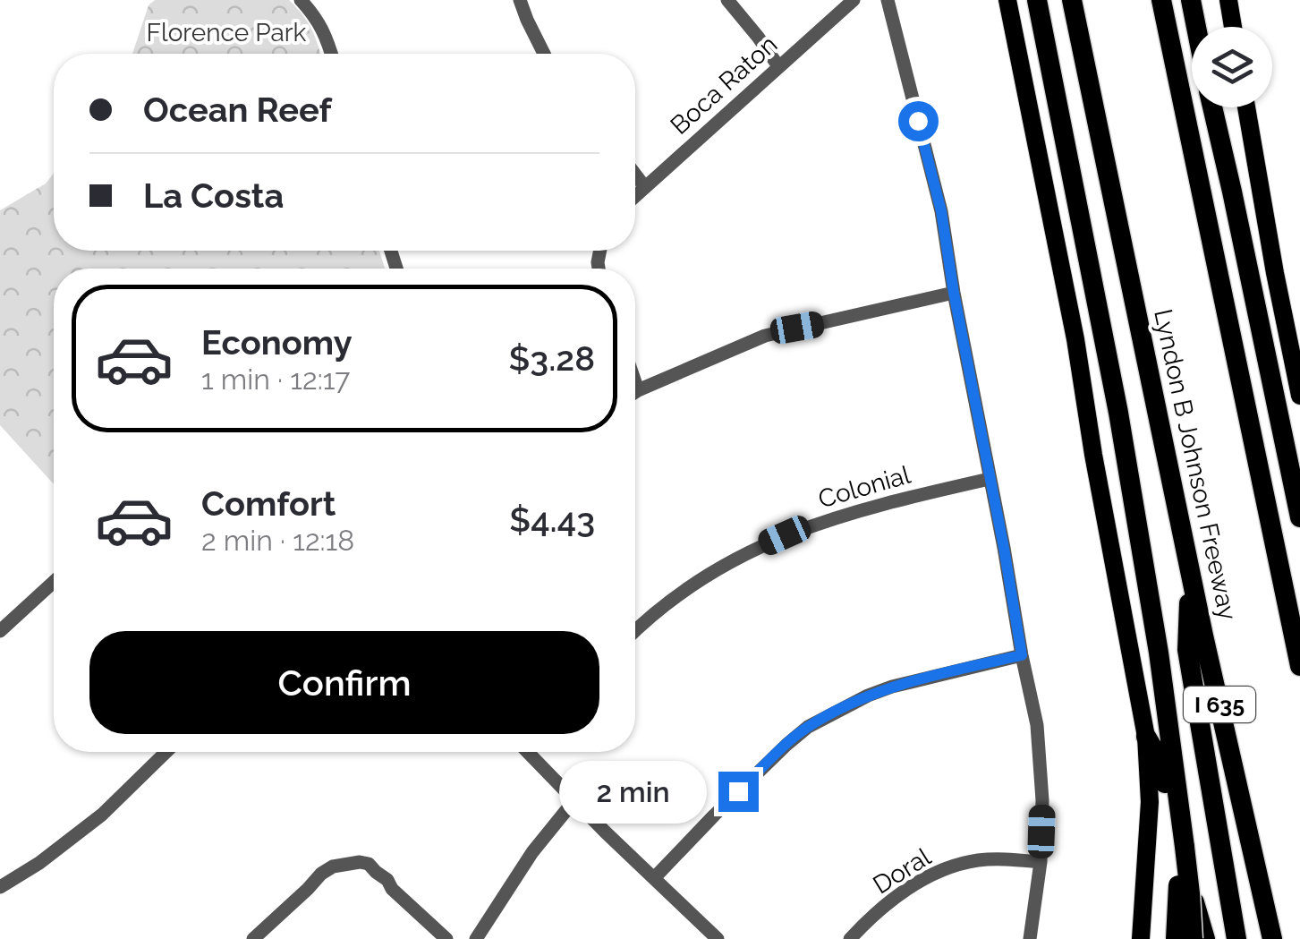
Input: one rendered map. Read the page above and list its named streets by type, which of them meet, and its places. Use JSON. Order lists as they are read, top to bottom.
{
  "streets": {
    "highway": ["Lyndon B Johnson Freeway", "I 635"],
    "street": ["Boca Raton", "Colonial", "Doral"]
  },
  "parks": ["Florence Park"],
  "page": {
    "banner": ["Ocean Reef", "La Costa"],
    "list": [
      {
        "name": "Economy",
        "note": "1 min · 12:17",
        "value": "$3.28"
      },
      {
        "name": "Comfort",
        "note": "2 min · 12:18",
        "value": "$4.43"
      }
    ],
    "buttons": "Confirm",
    "bubble": "2 min"
  }
}
